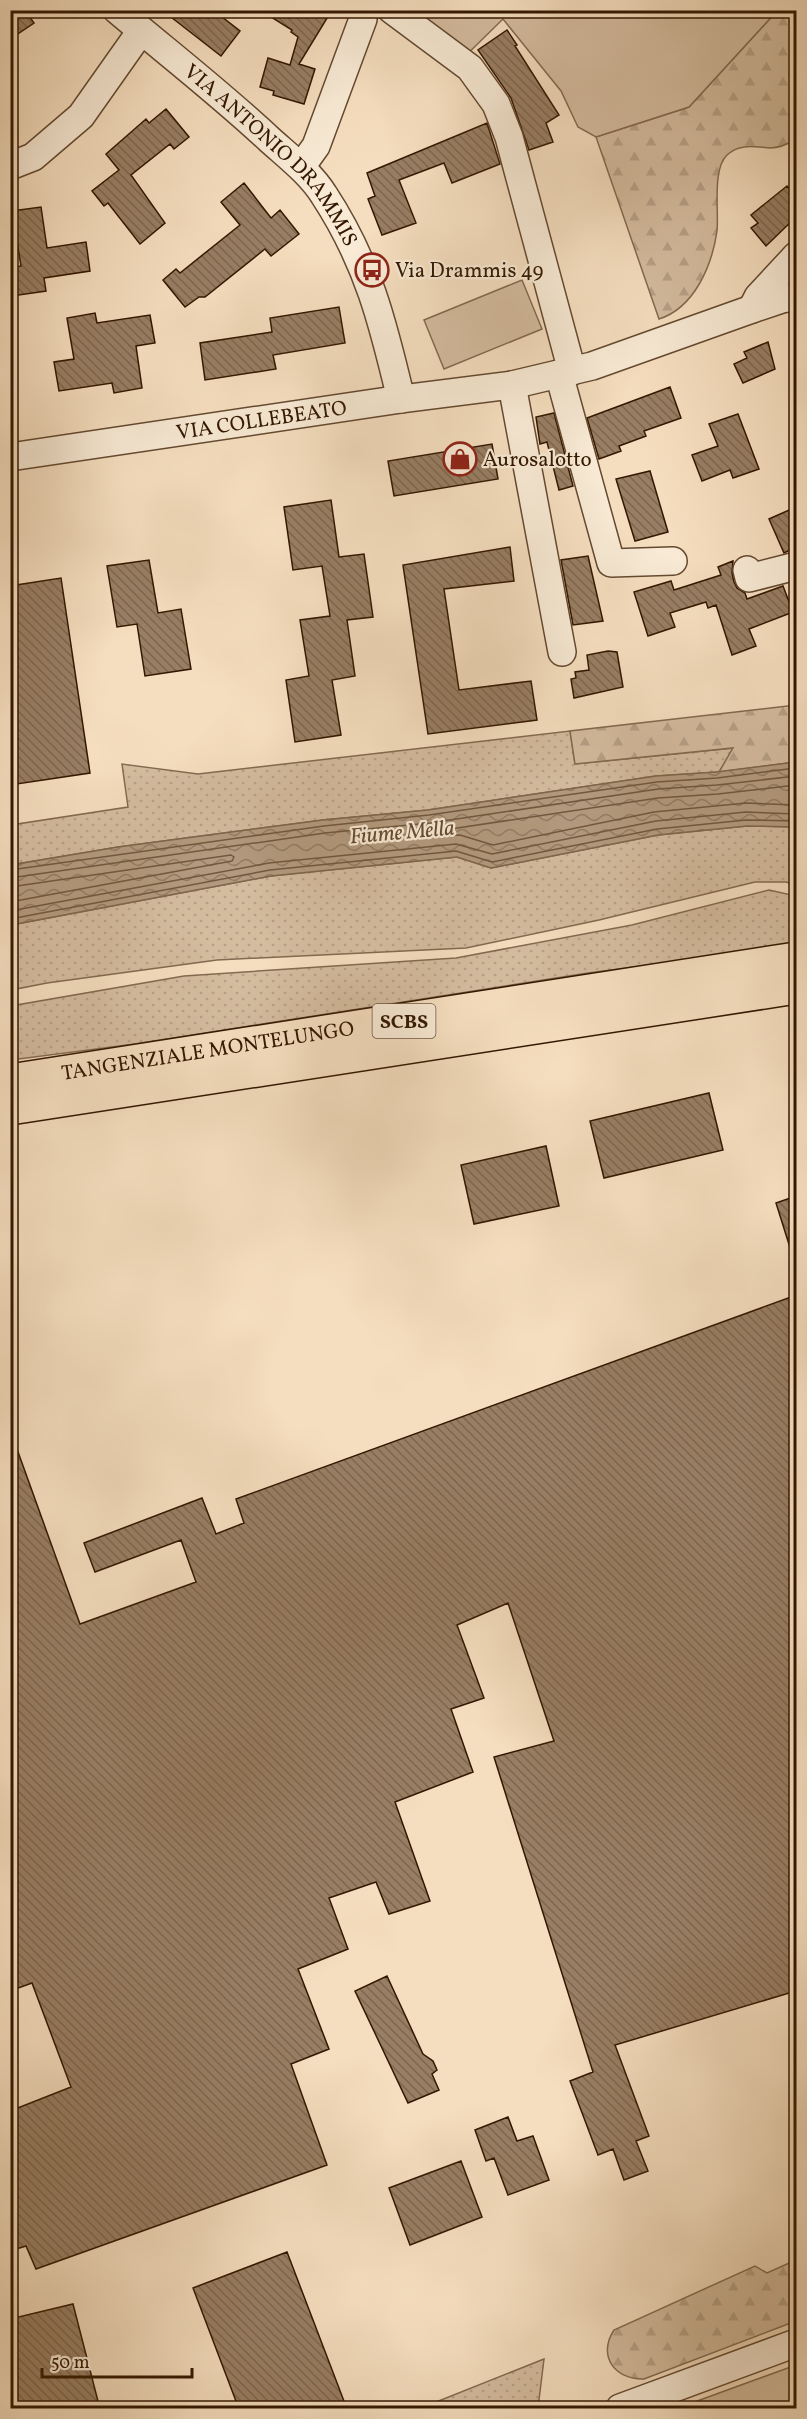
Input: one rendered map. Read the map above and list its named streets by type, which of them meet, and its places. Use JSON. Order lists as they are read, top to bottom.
{
  "streets": {
    "highway": ["SCBS", "TANGENZIALE MONTELUNGO"],
    "street": ["VIA ANTONIO DRAMMIS", "VIA COLLEBEATO"]
  },
  "crossings": [
    ["VIA ANTONIO DRAMMIS", "VIA COLLEBEATO"]
  ],
  "water": ["Fiume Mella"],
  "places": {
    "bus stop": ["Via Drammis 49"],
    "shop": ["Aurosalotto"]
  },
  "scale_bar": "50 m"
}
